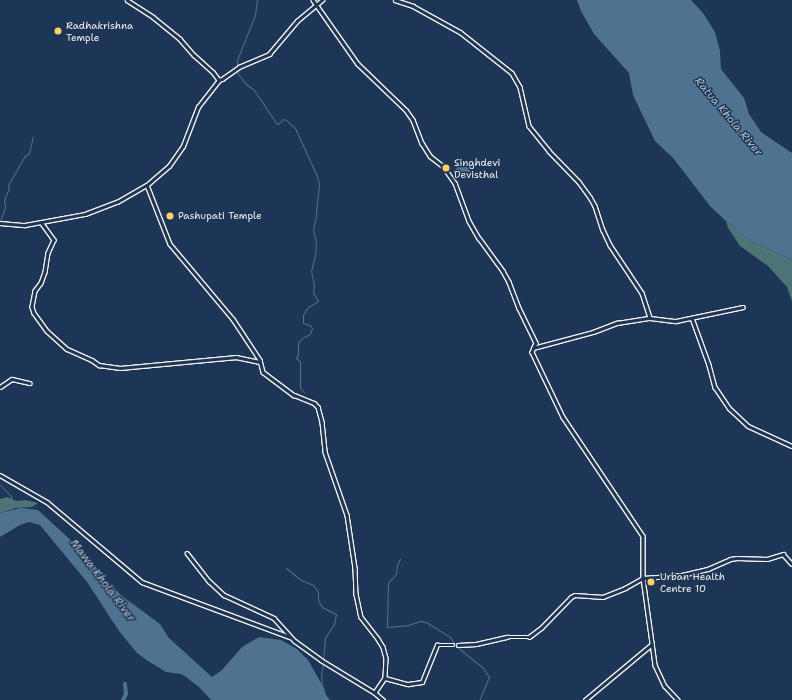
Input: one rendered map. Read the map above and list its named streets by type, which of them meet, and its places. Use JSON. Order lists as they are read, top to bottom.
{
  "water": ["Ratua Khola River", "Mawa Khola River"],
  "places": [
    "Radhakrishna Temple",
    "Singhdevi Devisthal",
    "Pashupati Temple",
    "Urban Health Centre 10"
  ]
}
